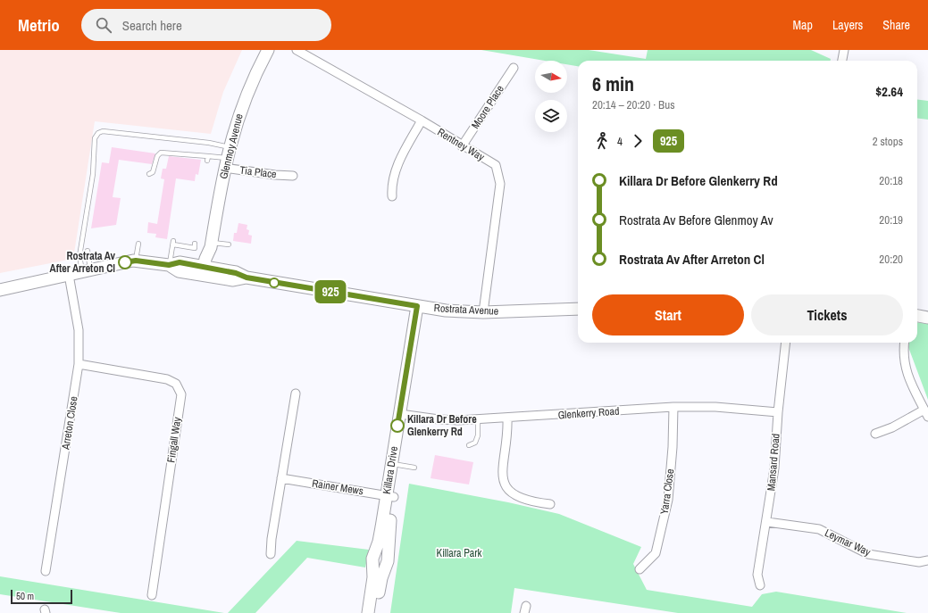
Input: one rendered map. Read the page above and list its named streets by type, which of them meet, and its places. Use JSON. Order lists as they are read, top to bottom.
{
  "streets": {
    "street": [
      "Moore Place",
      "Rentney Way",
      "Glenmoy Avenue",
      "Tia Place",
      "Rostrata Avenue",
      "Glenkerry Road",
      "Arreton Close",
      "Fingall Way",
      "Mansard Road",
      "Killara Drive",
      "Rainer Mews",
      "Yarra Close",
      "Leymar Way"
    ]
  },
  "crossings": [
    ["Moore Place", "Rentney Way"],
    ["Rentney Way", "Rostrata Avenue"],
    ["Glenmoy Avenue", "Tia Place"],
    ["Glenmoy Avenue", "Rostrata Avenue"],
    ["Rostrata Avenue", "Arreton Close"],
    ["Rostrata Avenue", "Killara Drive"],
    ["Glenkerry Road", "Mansard Road"],
    ["Glenkerry Road", "Killara Drive"],
    ["Glenkerry Road", "Yarra Close"],
    ["Arreton Close", "Fingall Way"],
    ["Mansard Road", "Leymar Way"],
    ["Killara Drive", "Rainer Mews"]
  ],
  "parks": ["Killara Park"],
  "places": ["Rostrata Av After Arreton Cl", "Killara Dr Before Glenkerry Rd"],
  "lines": ["bus line 925"],
  "scale_bar": "50 m",
  "north": "right",
  "page": {
    "header": "Metrio",
    "search": "Search here",
    "nav": ["Map", "Layers", "Share"],
    "on_map": "925",
    "heading": ["6 min", "20:14 – 20:20 · Bus", "$2.64"],
    "legs": ["4", "925", "2 stops"],
    "list": [
      {
        "name": "Killara Dr Before Glenkerry Rd",
        "value": "20:18"
      },
      {
        "name": "Rostrata Av Before Glenmoy Av",
        "value": "20:19"
      },
      {
        "name": "Rostrata Av After Arreton Cl",
        "value": "20:20"
      }
    ],
    "buttons": ["Start", "Tickets"],
    "scale": "50 m"
  }
}
